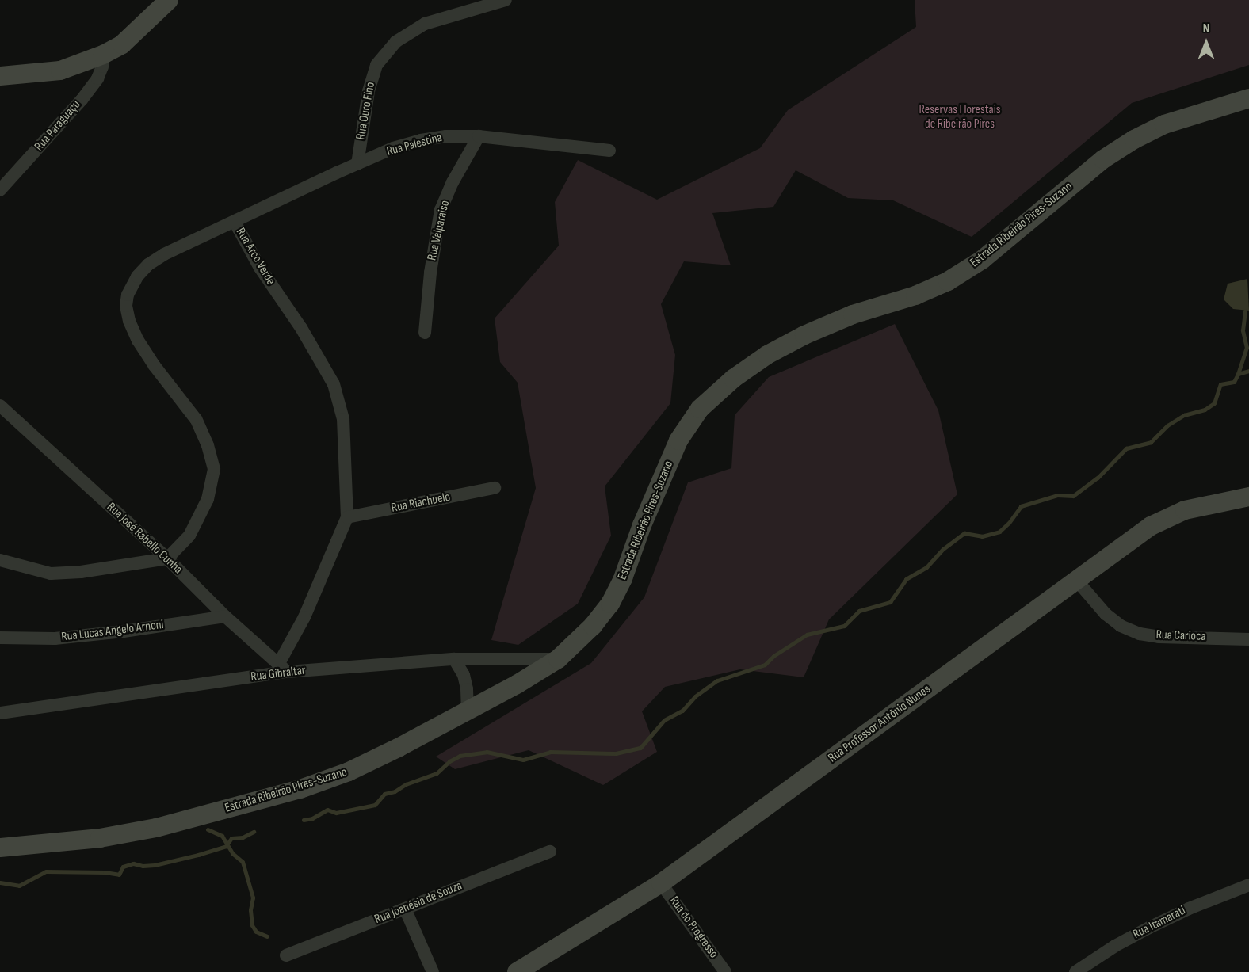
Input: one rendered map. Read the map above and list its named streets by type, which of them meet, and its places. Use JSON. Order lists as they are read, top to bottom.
{
  "streets": {
    "main road": ["Estrada Ribeirão Pires-Suzano", "Rua Professor Antônio Nunes"],
    "street": [
      "Rua Ouro Fino",
      "Rua Paraguaçu",
      "Rua Palestina",
      "Rua Valparaiso",
      "Rua Arco Verde",
      "Rua Riachuelo",
      "Rua José Rabello Cunha",
      "Rua Lucas Angelo Arnoni",
      "Rua Carioca",
      "Rua Gibraltar",
      "Rua Joanésia de Souza",
      "Rua Itamarati",
      "Rua do Progresso"
    ]
  },
  "crossings": [
    ["Rua Ouro Fino", "Rua Palestina"],
    ["Rua Palestina", "Rua Valparaiso"],
    ["Rua Palestina", "Rua Arco Verde"],
    ["Estrada Ribeirão Pires-Suzano", "Rua Gibraltar"],
    ["Rua Arco Verde", "Rua Riachuelo"],
    ["Rua Arco Verde", "Rua José Rabello Cunha"],
    ["Rua Arco Verde", "Rua Gibraltar"],
    ["Rua José Rabello Cunha", "Rua Lucas Angelo Arnoni"],
    ["Rua José Rabello Cunha", "Rua Gibraltar"],
    ["Rua Carioca", "Rua Professor Antônio Nunes"],
    ["Rua Professor Antônio Nunes", "Rua do Progresso"]
  ],
  "parks": ["Reservas Florestais de Ribeirão Pires"],
  "north": "top"
}
